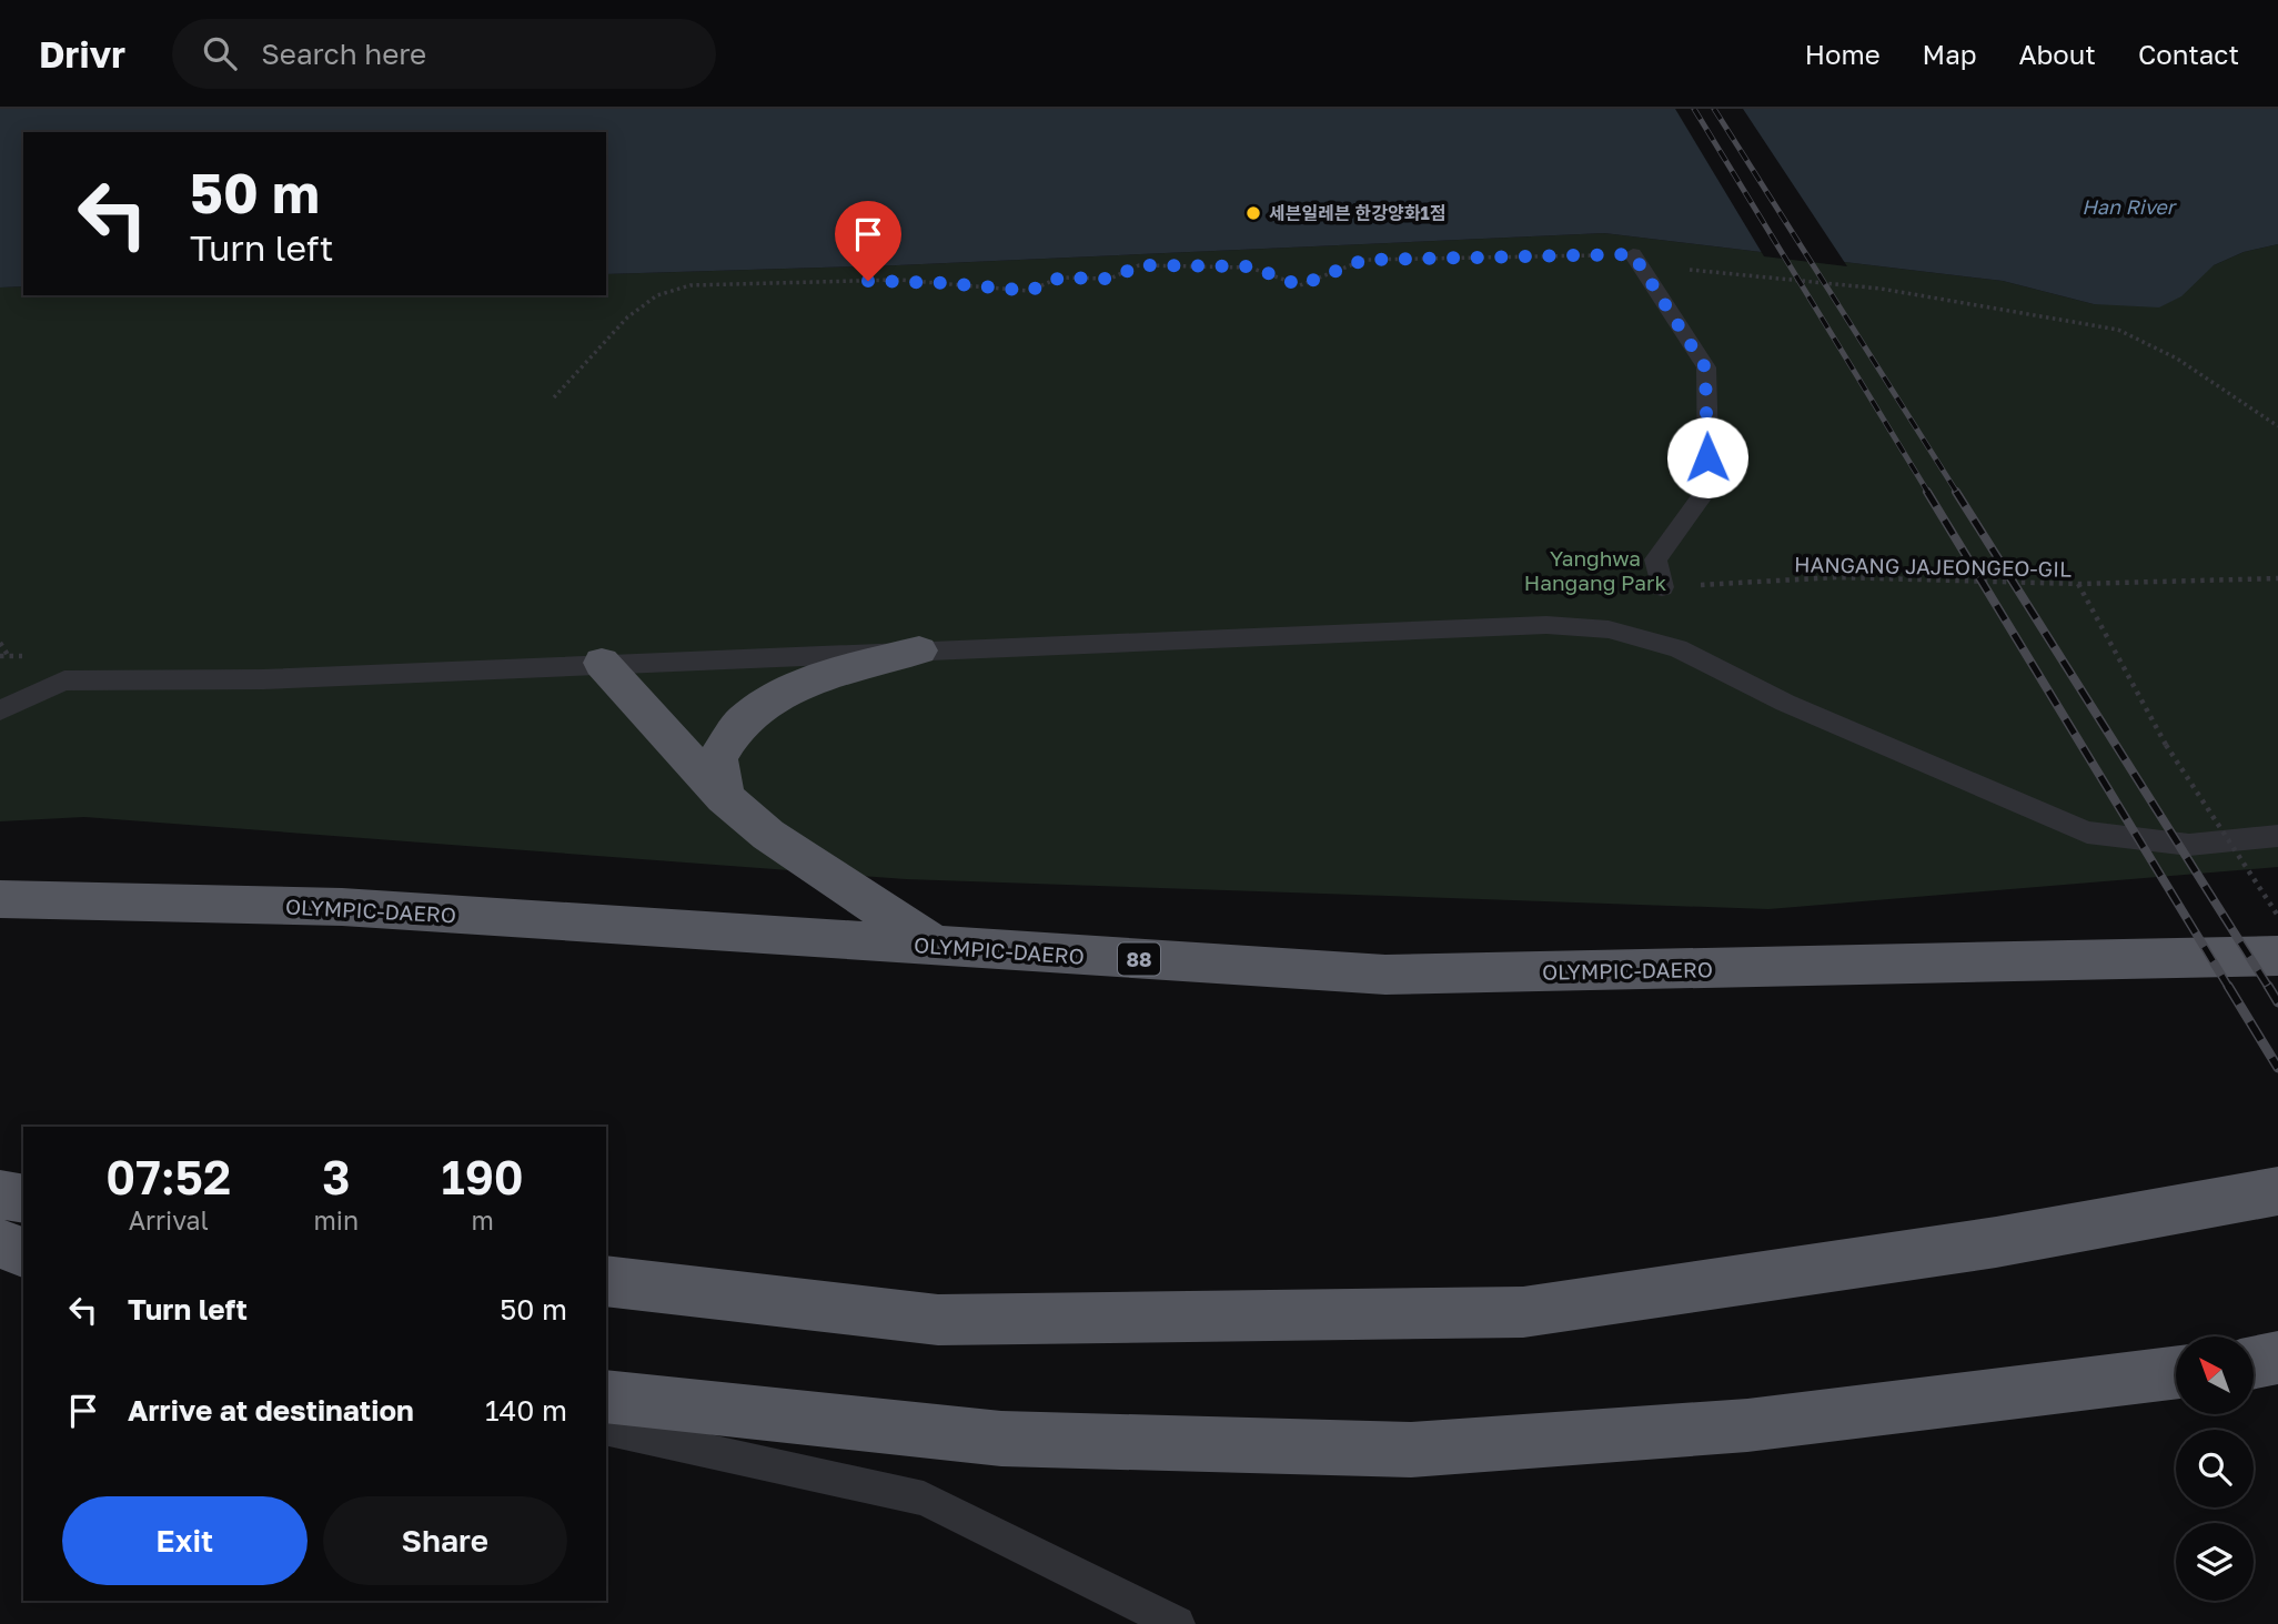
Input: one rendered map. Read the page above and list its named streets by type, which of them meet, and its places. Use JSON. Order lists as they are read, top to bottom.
{
  "streets": {
    "highway": ["OLYMPIC-DAERO", "88"],
    "path": ["HANGANG JAJEONGEO-GIL"]
  },
  "water": ["Han River"],
  "parks": ["Yanghwa Hangang Park"],
  "places": ["세븐일레븐 한강양화1점"],
  "north": "top left",
  "page": {
    "header": "Drivr",
    "search": "Search here",
    "nav": [
      "Home",
      "Map",
      "About",
      "Contact"
    ],
    "turn": ["50 m", "Turn left"],
    "eta": [
      "07:52",
      "Arrival",
      "3",
      "min",
      "190",
      "m"
    ],
    "list": [
      {
        "name": "Turn left",
        "value": "50 m"
      },
      {
        "name": "Arrive at destination",
        "value": "140 m"
      }
    ],
    "buttons": ["Exit", "Share"]
  }
}
